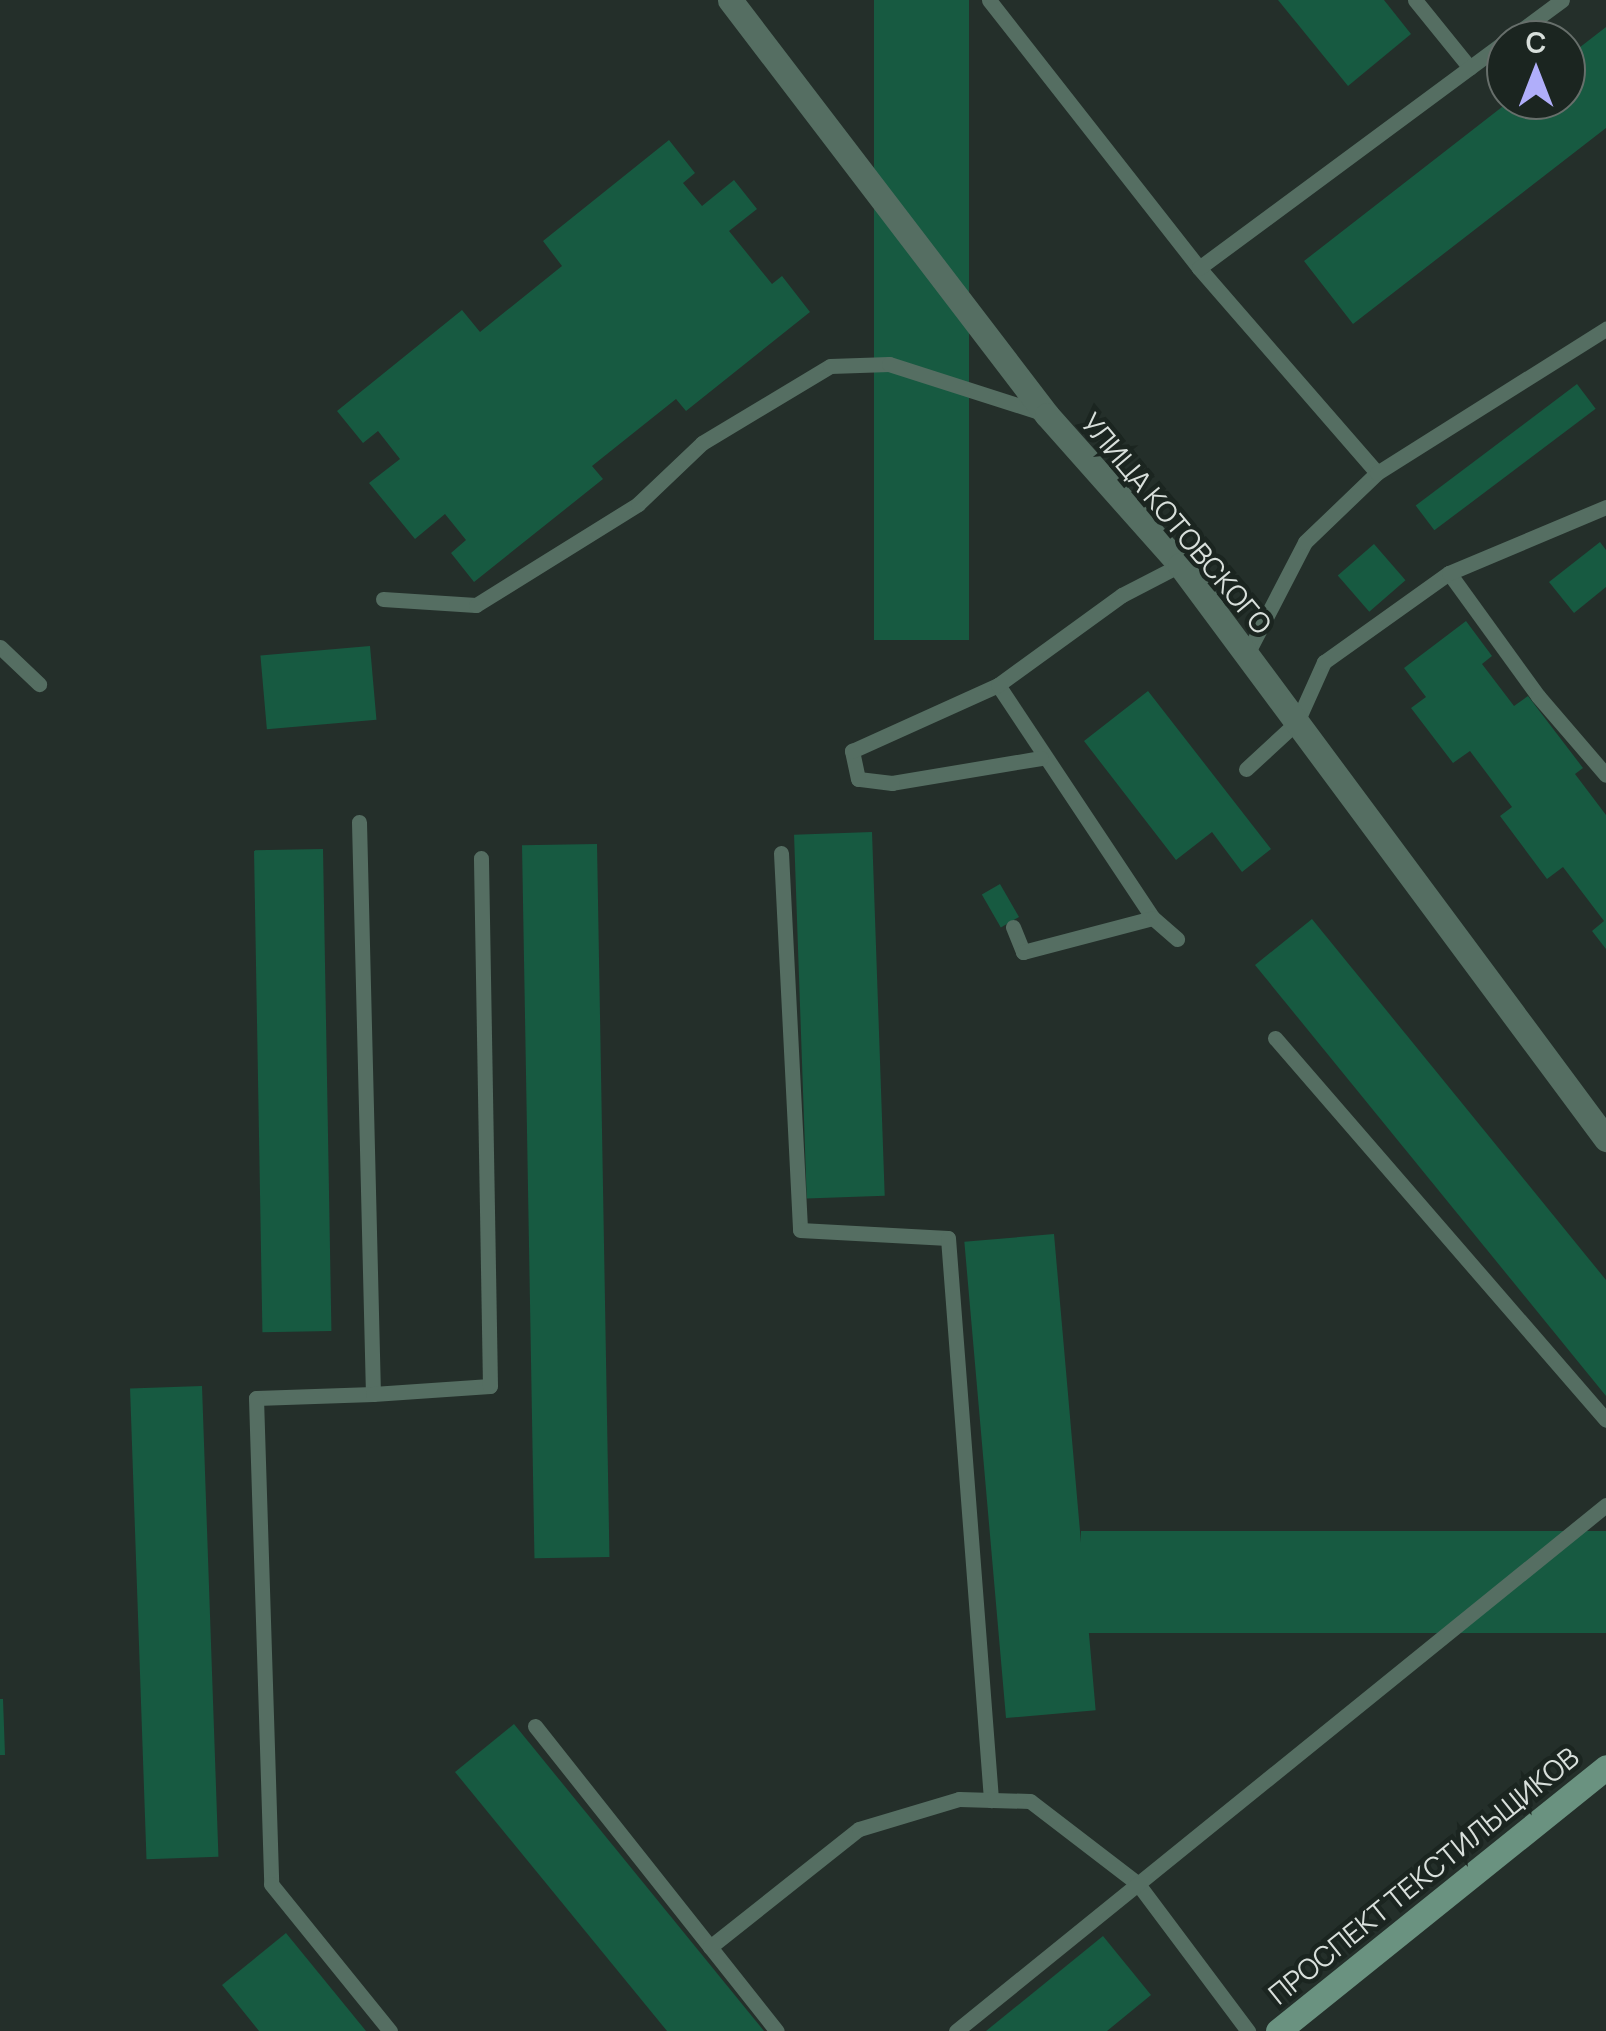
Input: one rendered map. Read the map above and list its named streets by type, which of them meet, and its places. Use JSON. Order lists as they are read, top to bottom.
{
  "streets": {
    "main road": ["ПРОСПЕКТ ТЕКСТИЛЬЩИКОВ"],
    "street": ["УЛИЦА КОТОВСКОГО"]
  },
  "north": "top"
}
